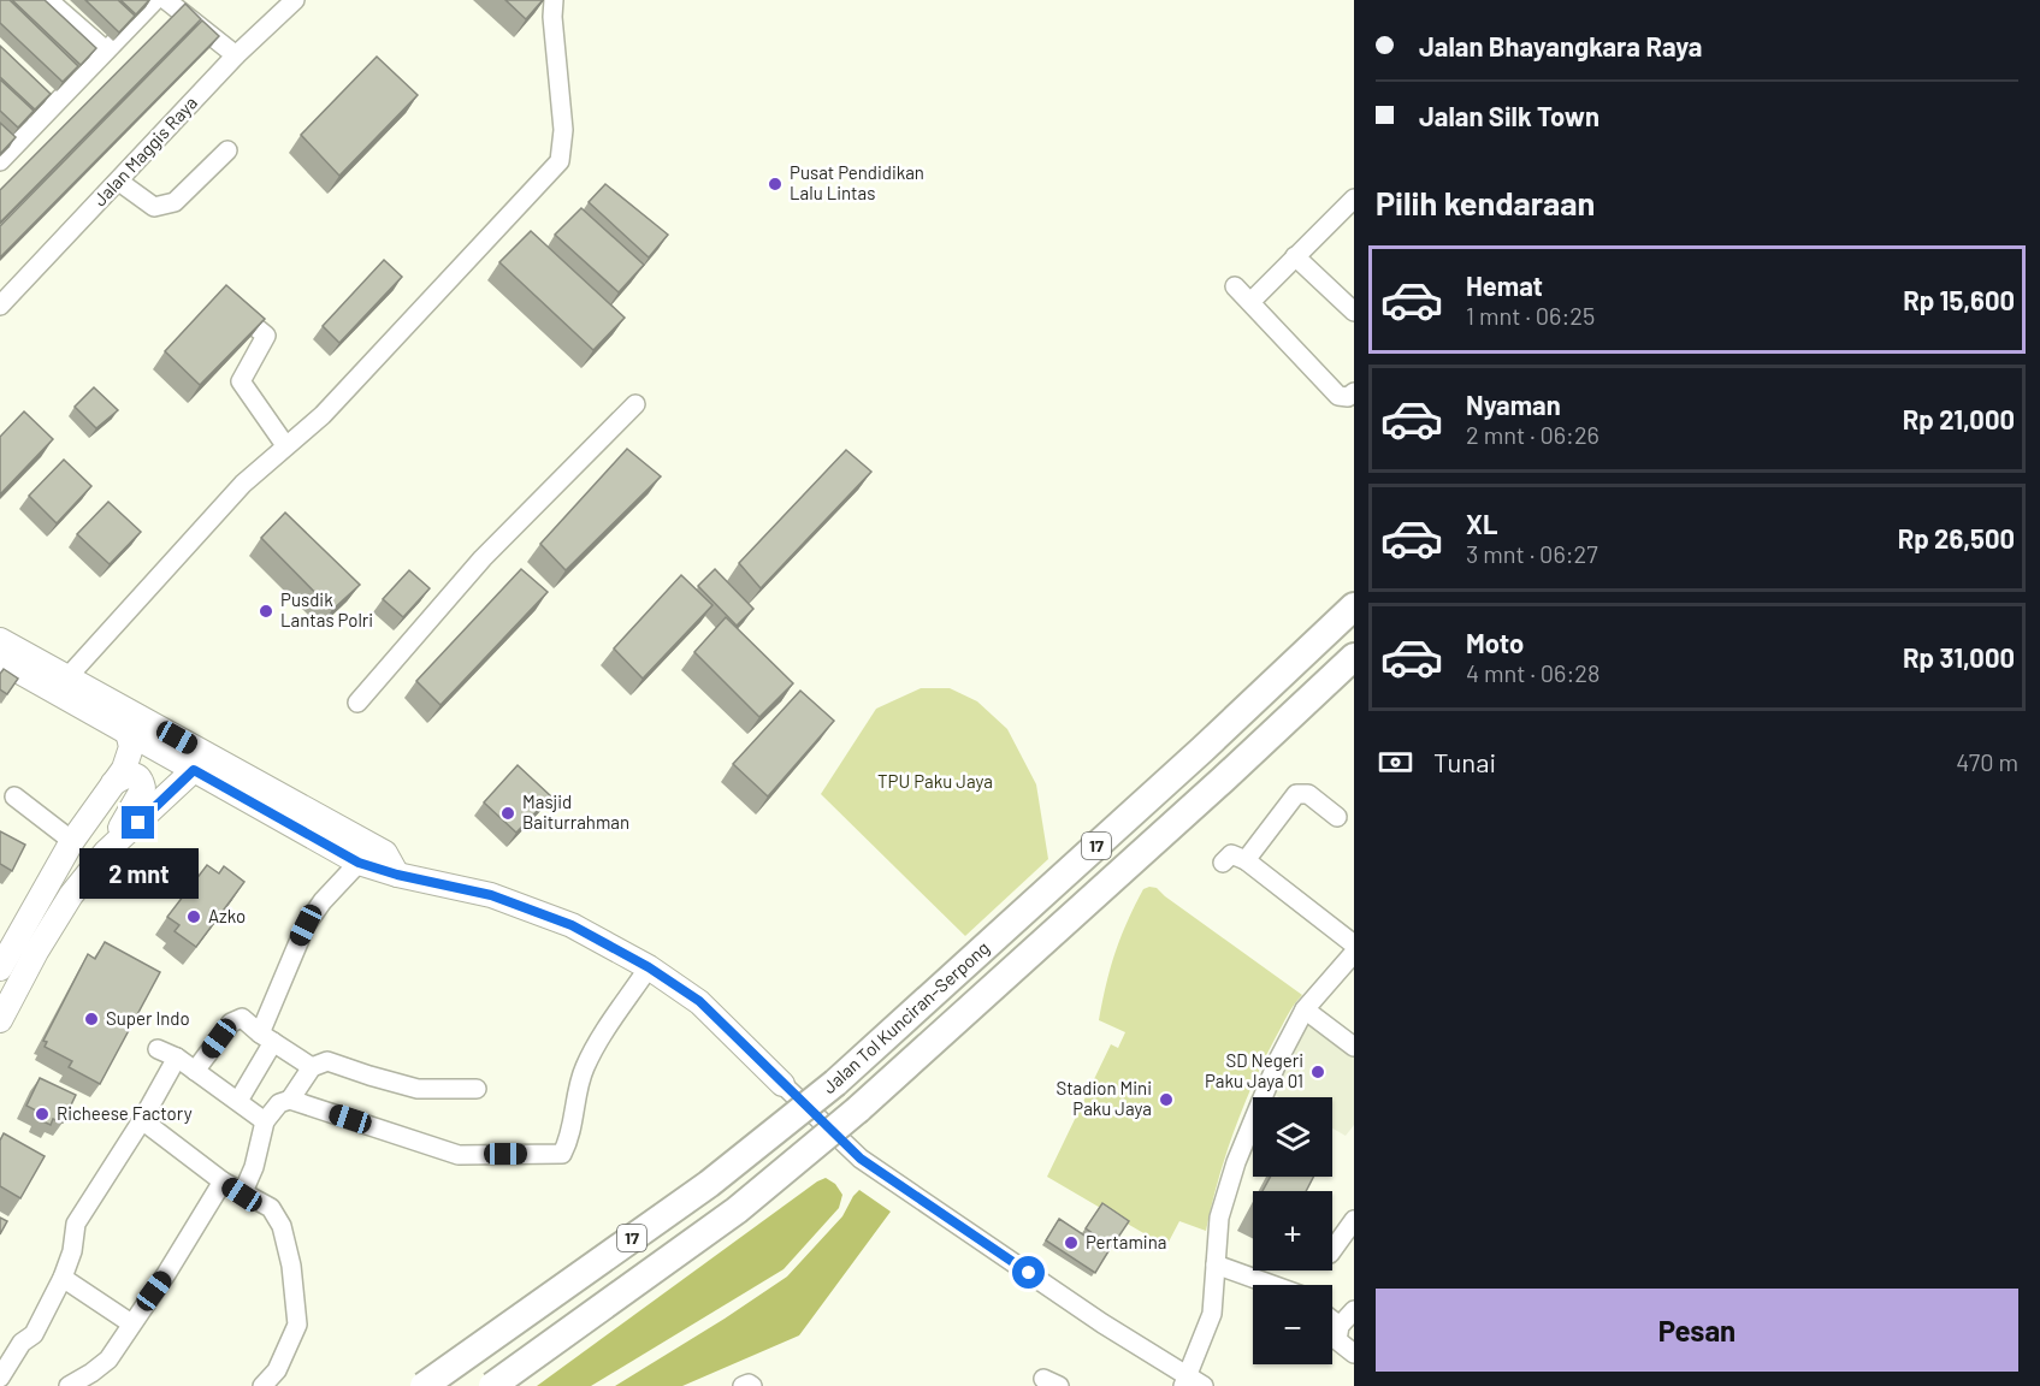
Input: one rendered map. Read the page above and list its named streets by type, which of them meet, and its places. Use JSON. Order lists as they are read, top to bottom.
{
  "streets": {
    "highway": ["17", "Jalan Tol Kunciran–Serpong"],
    "street": ["Jalan Maggis Raya"]
  },
  "parks": ["TPU Paku Jaya"],
  "places": [
    "Pusat Pendidikan Lalu Lintas",
    "Pusdik Lantas Polri",
    "Masjid Baiturrahman",
    "Azko",
    "Super Indo",
    "SD Negeri Paku Jaya 01",
    "Stadion Mini Paku Jaya",
    "Richeese Factory",
    "Pertamina"
  ],
  "page": {
    "banner": ["Jalan Bhayangkara Raya", "Jalan Silk Town"],
    "heading": "Pilih kendaraan",
    "list": [
      {
        "name": "Hemat",
        "note": "1 mnt · 06:25",
        "value": "Rp 15,600"
      },
      {
        "name": "Nyaman",
        "note": "2 mnt · 06:26",
        "value": "Rp 21,000"
      },
      {
        "name": "XL",
        "note": "3 mnt · 06:27",
        "value": "Rp 26,500"
      },
      {
        "name": "Moto",
        "note": "4 mnt · 06:28",
        "value": "Rp 31,000"
      }
    ],
    "pay": ["Tunai", "470 m"],
    "bubble": "2 mnt",
    "map_buttons": ["+", "−"],
    "buttons": "Pesan"
  }
}
